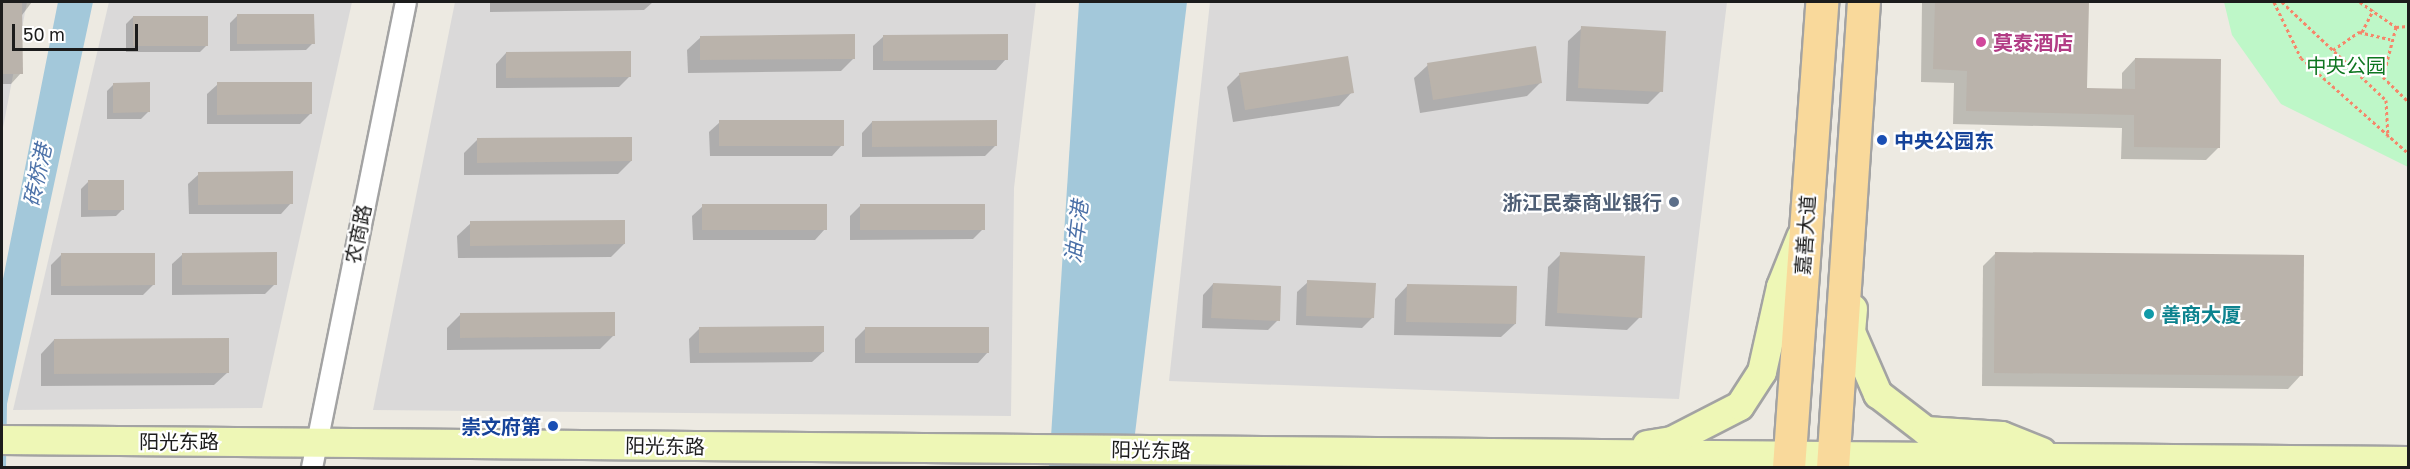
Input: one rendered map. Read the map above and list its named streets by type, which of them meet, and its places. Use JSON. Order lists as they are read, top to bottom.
{
  "streets": {
    "main road": ["嘉善大道", "阳光东路"],
    "street": ["农商路"]
  },
  "crossings": [
    ["农商路", "阳光东路"],
    ["嘉善大道", "阳光东路"]
  ],
  "water": ["砖桥港", "油车港"],
  "parks": ["中央公园"],
  "places": [
    "莫泰酒店",
    "中央公园东",
    "浙江民泰商业银行",
    "善商大厦",
    "崇文府第"
  ],
  "scale_bar": "50 m"
}
